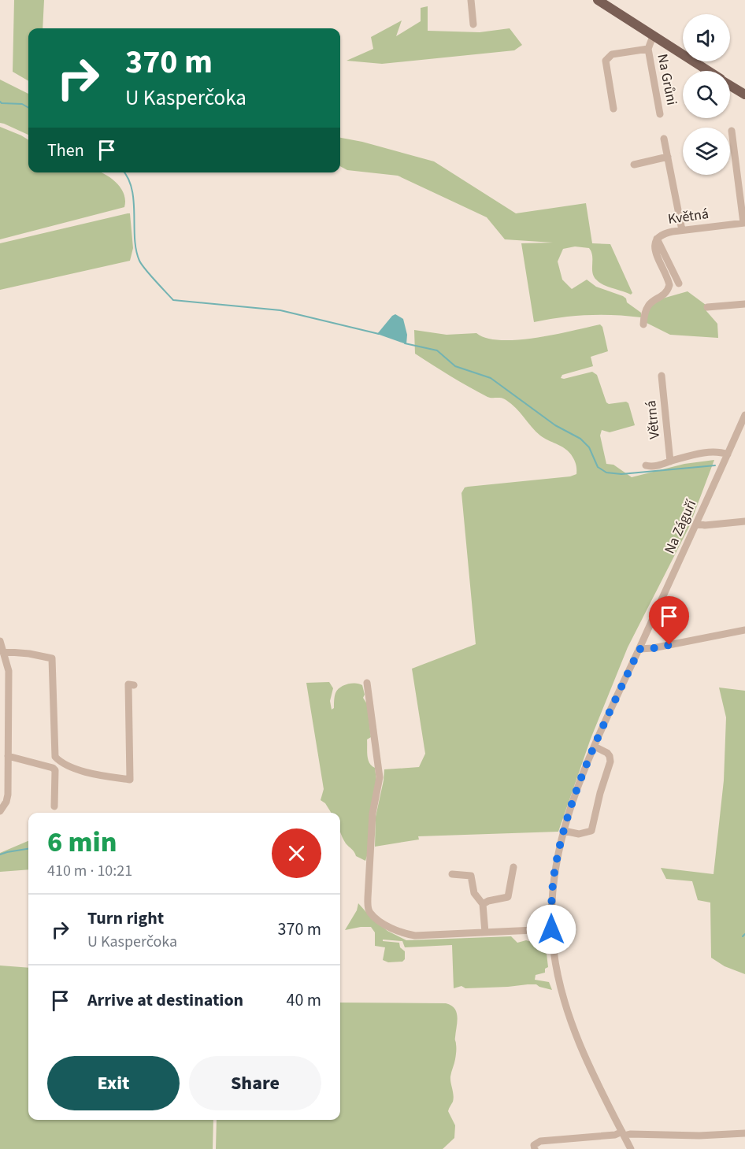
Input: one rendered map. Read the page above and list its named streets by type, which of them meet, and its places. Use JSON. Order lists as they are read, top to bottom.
{
  "streets": {
    "street": [
      "Na Grůni",
      "Květná",
      "Větrná",
      "Na Záguří"
    ]
  },
  "page": {
    "turn": ["370 m", "U Kasperčoka"],
    "then": "Then",
    "heading": ["6 min", "410 m · 10:21"],
    "list": [
      {
        "name": "Turn right",
        "note": "U Kasperčoka",
        "value": "370 m"
      },
      {
        "name": "Arrive at destination",
        "value": "40 m"
      }
    ],
    "buttons": ["Exit", "Share"]
  }
}
